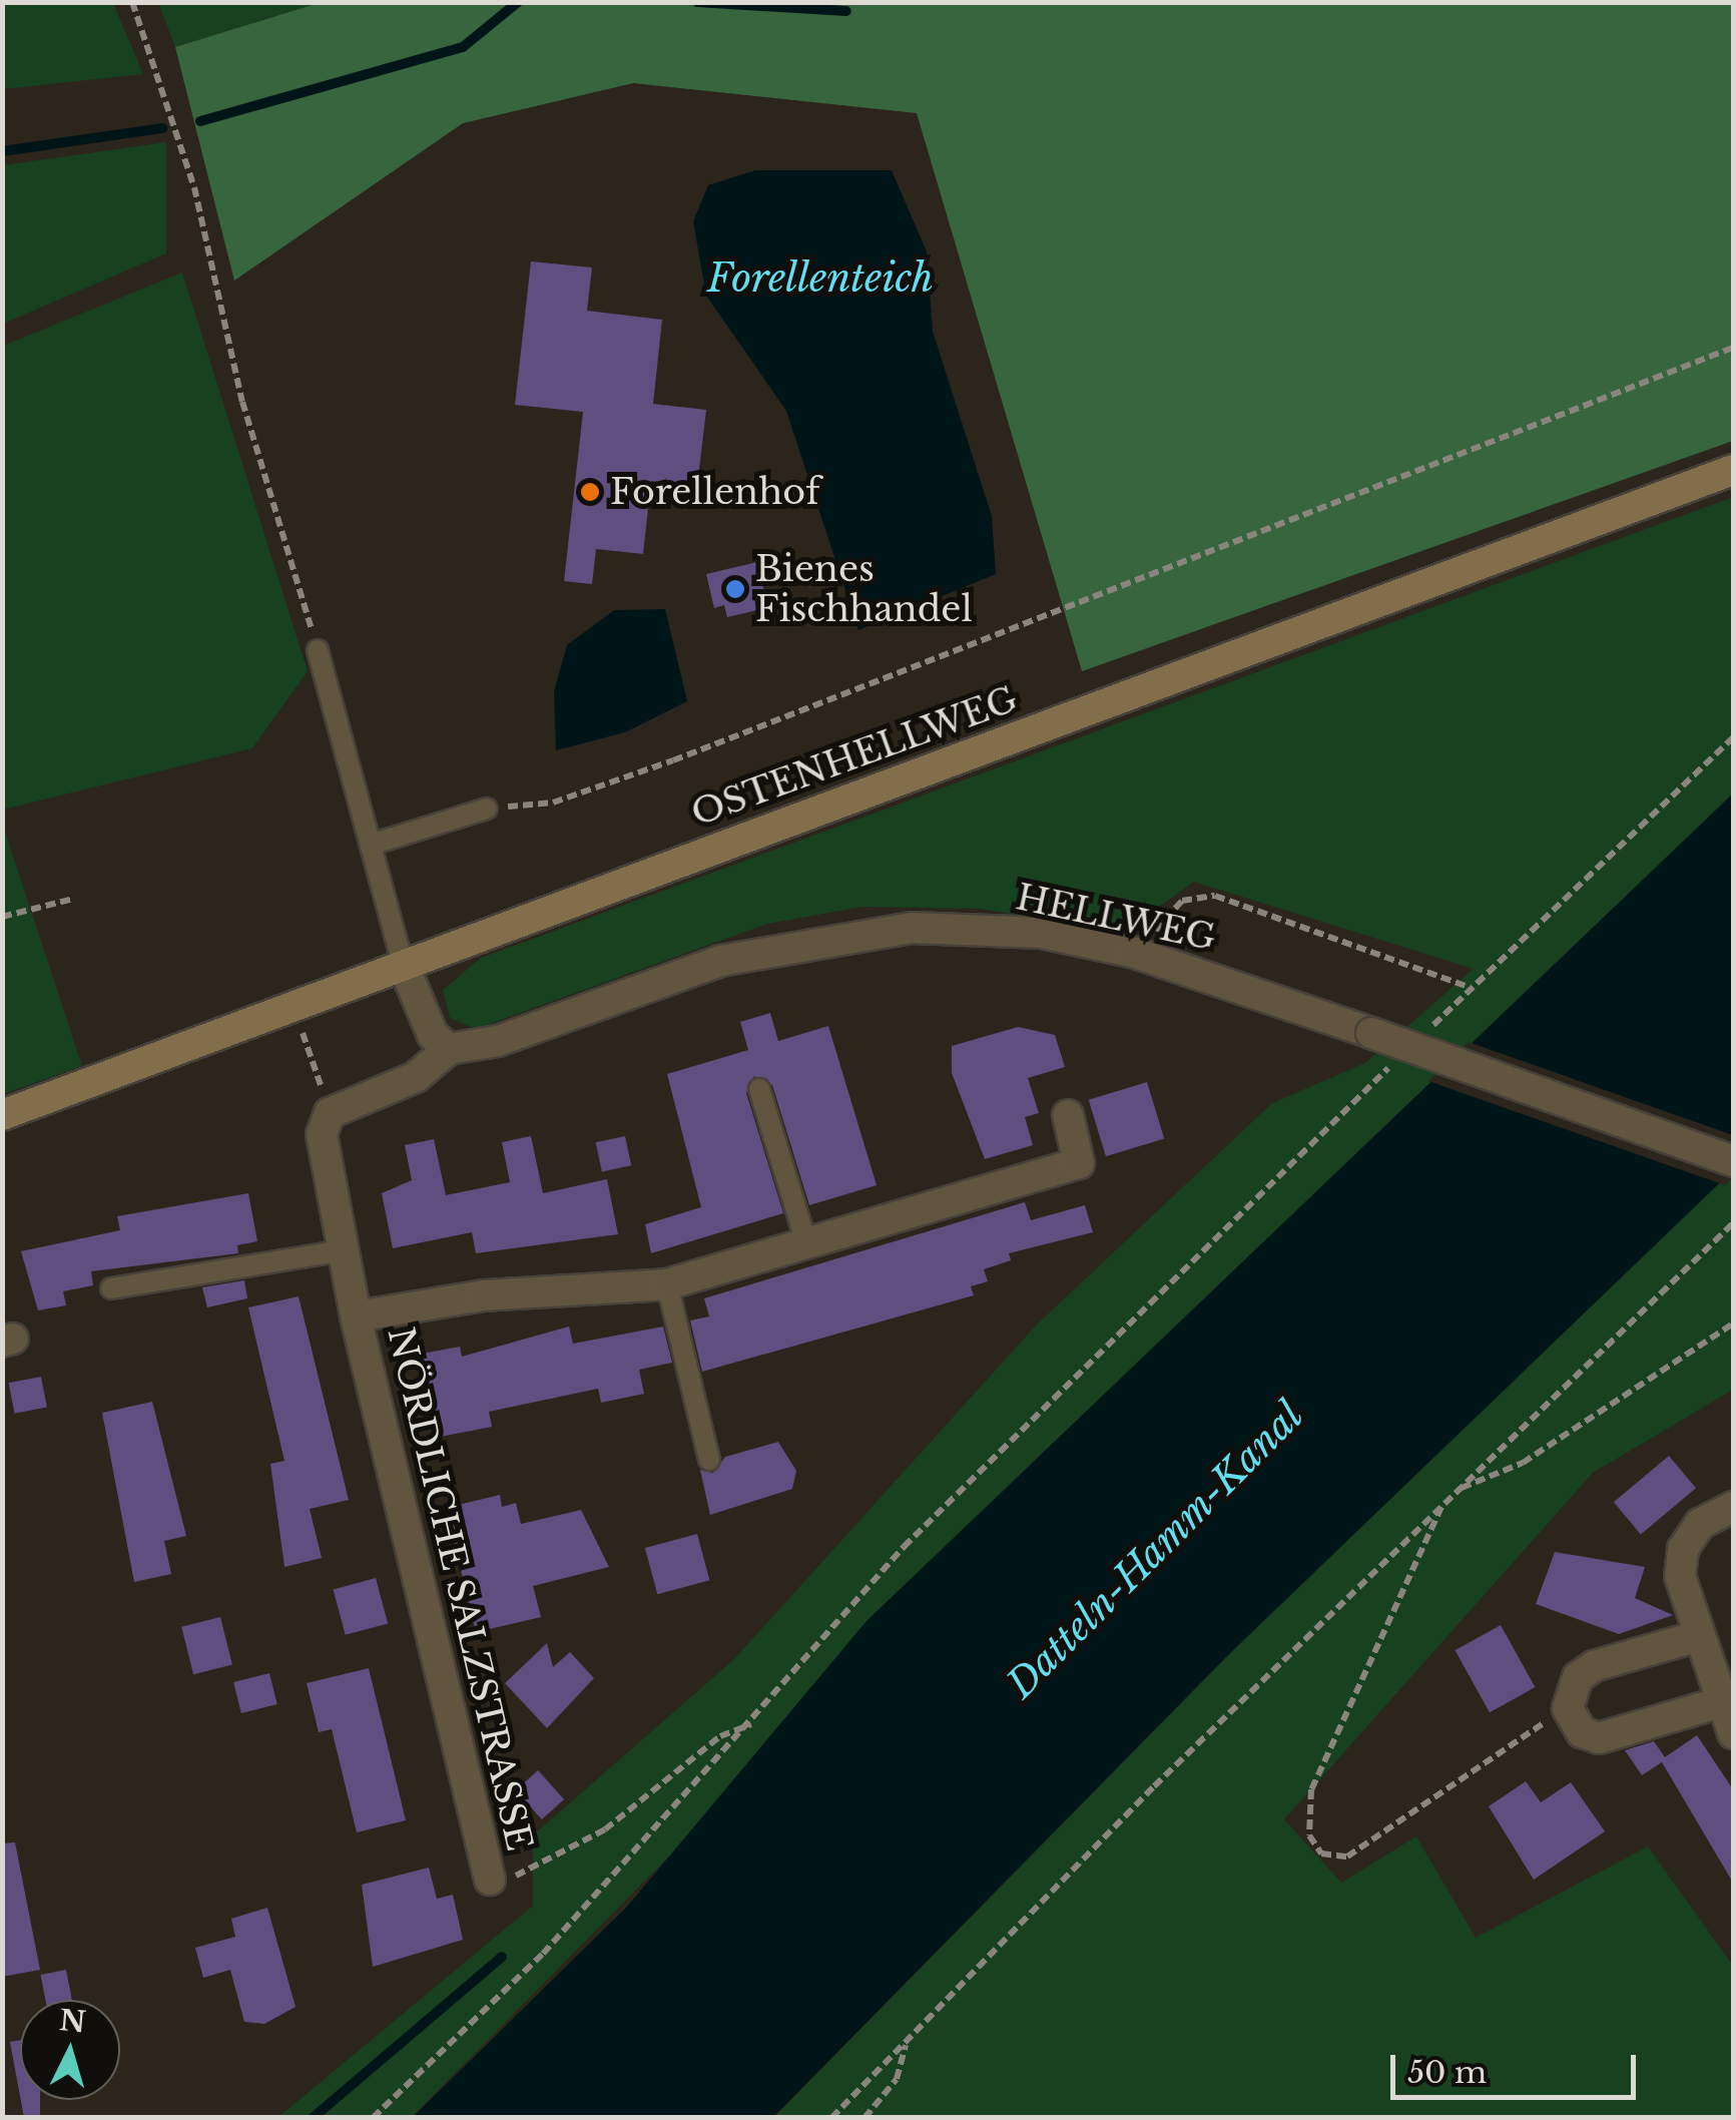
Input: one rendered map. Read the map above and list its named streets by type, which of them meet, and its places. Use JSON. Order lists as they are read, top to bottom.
{
  "streets": {
    "main road": ["OSTENHELLWEG"],
    "street": ["HELLWEG", "NÖRDLICHE SALZSTRASSE"]
  },
  "water": ["Forellenteich", "Datteln-Hamm-Kanal"],
  "places": ["Forellenhof", "Bienes Fischhandel"],
  "scale_bar": "50 m",
  "north": "top"
}
